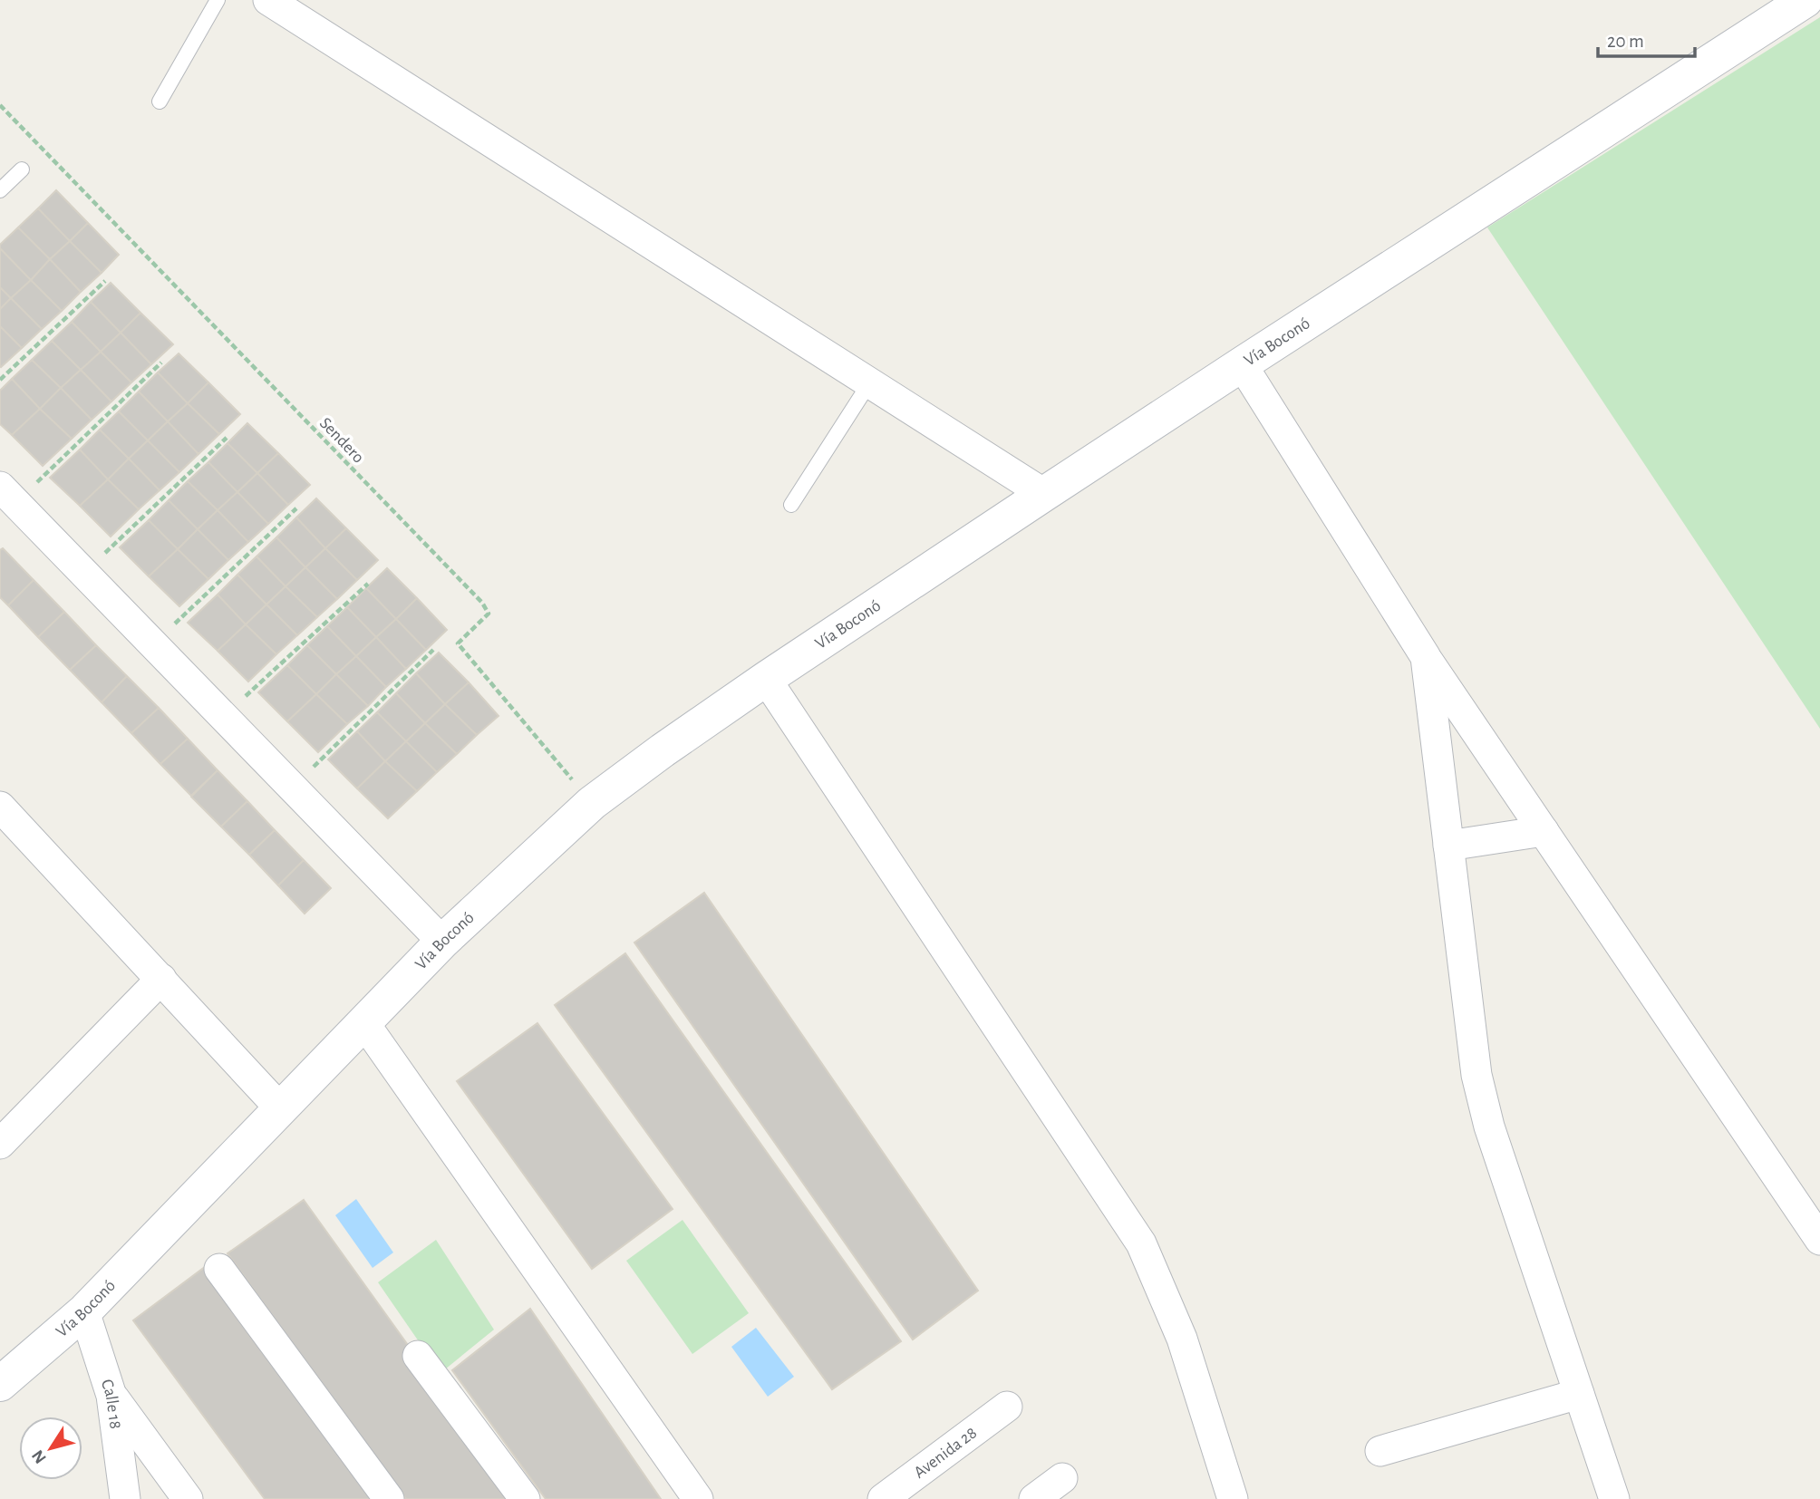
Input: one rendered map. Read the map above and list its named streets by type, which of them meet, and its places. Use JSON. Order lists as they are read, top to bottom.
{
  "streets": {
    "main road": ["Vía Boconó"],
    "street": ["Calle 18", "Avenida 28"],
    "path": ["Sendero"]
  },
  "crossings": [
    ["Vía Boconó", "Sendero"],
    ["Vía Boconó", "Calle 18"]
  ],
  "scale_bar": "20 m",
  "north": "bottom left"
}
